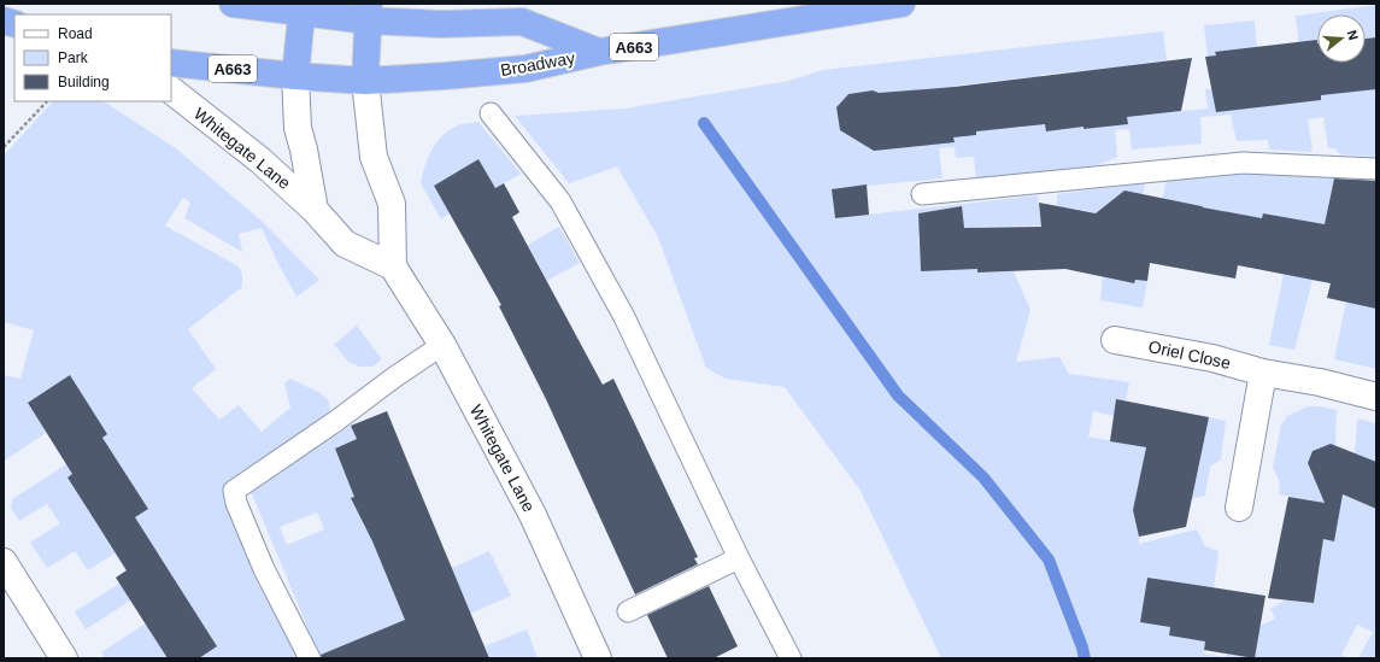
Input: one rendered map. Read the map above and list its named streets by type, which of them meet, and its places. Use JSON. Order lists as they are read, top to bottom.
{
  "streets": {
    "highway": ["A663", "Broadway"],
    "street": ["Whitegate Lane", "Oriel Close"]
  },
  "crossings": [
    ["Broadway", "Whitegate Lane"]
  ],
  "legend": ["Road", "Park", "Building"],
  "north": "right"
}
